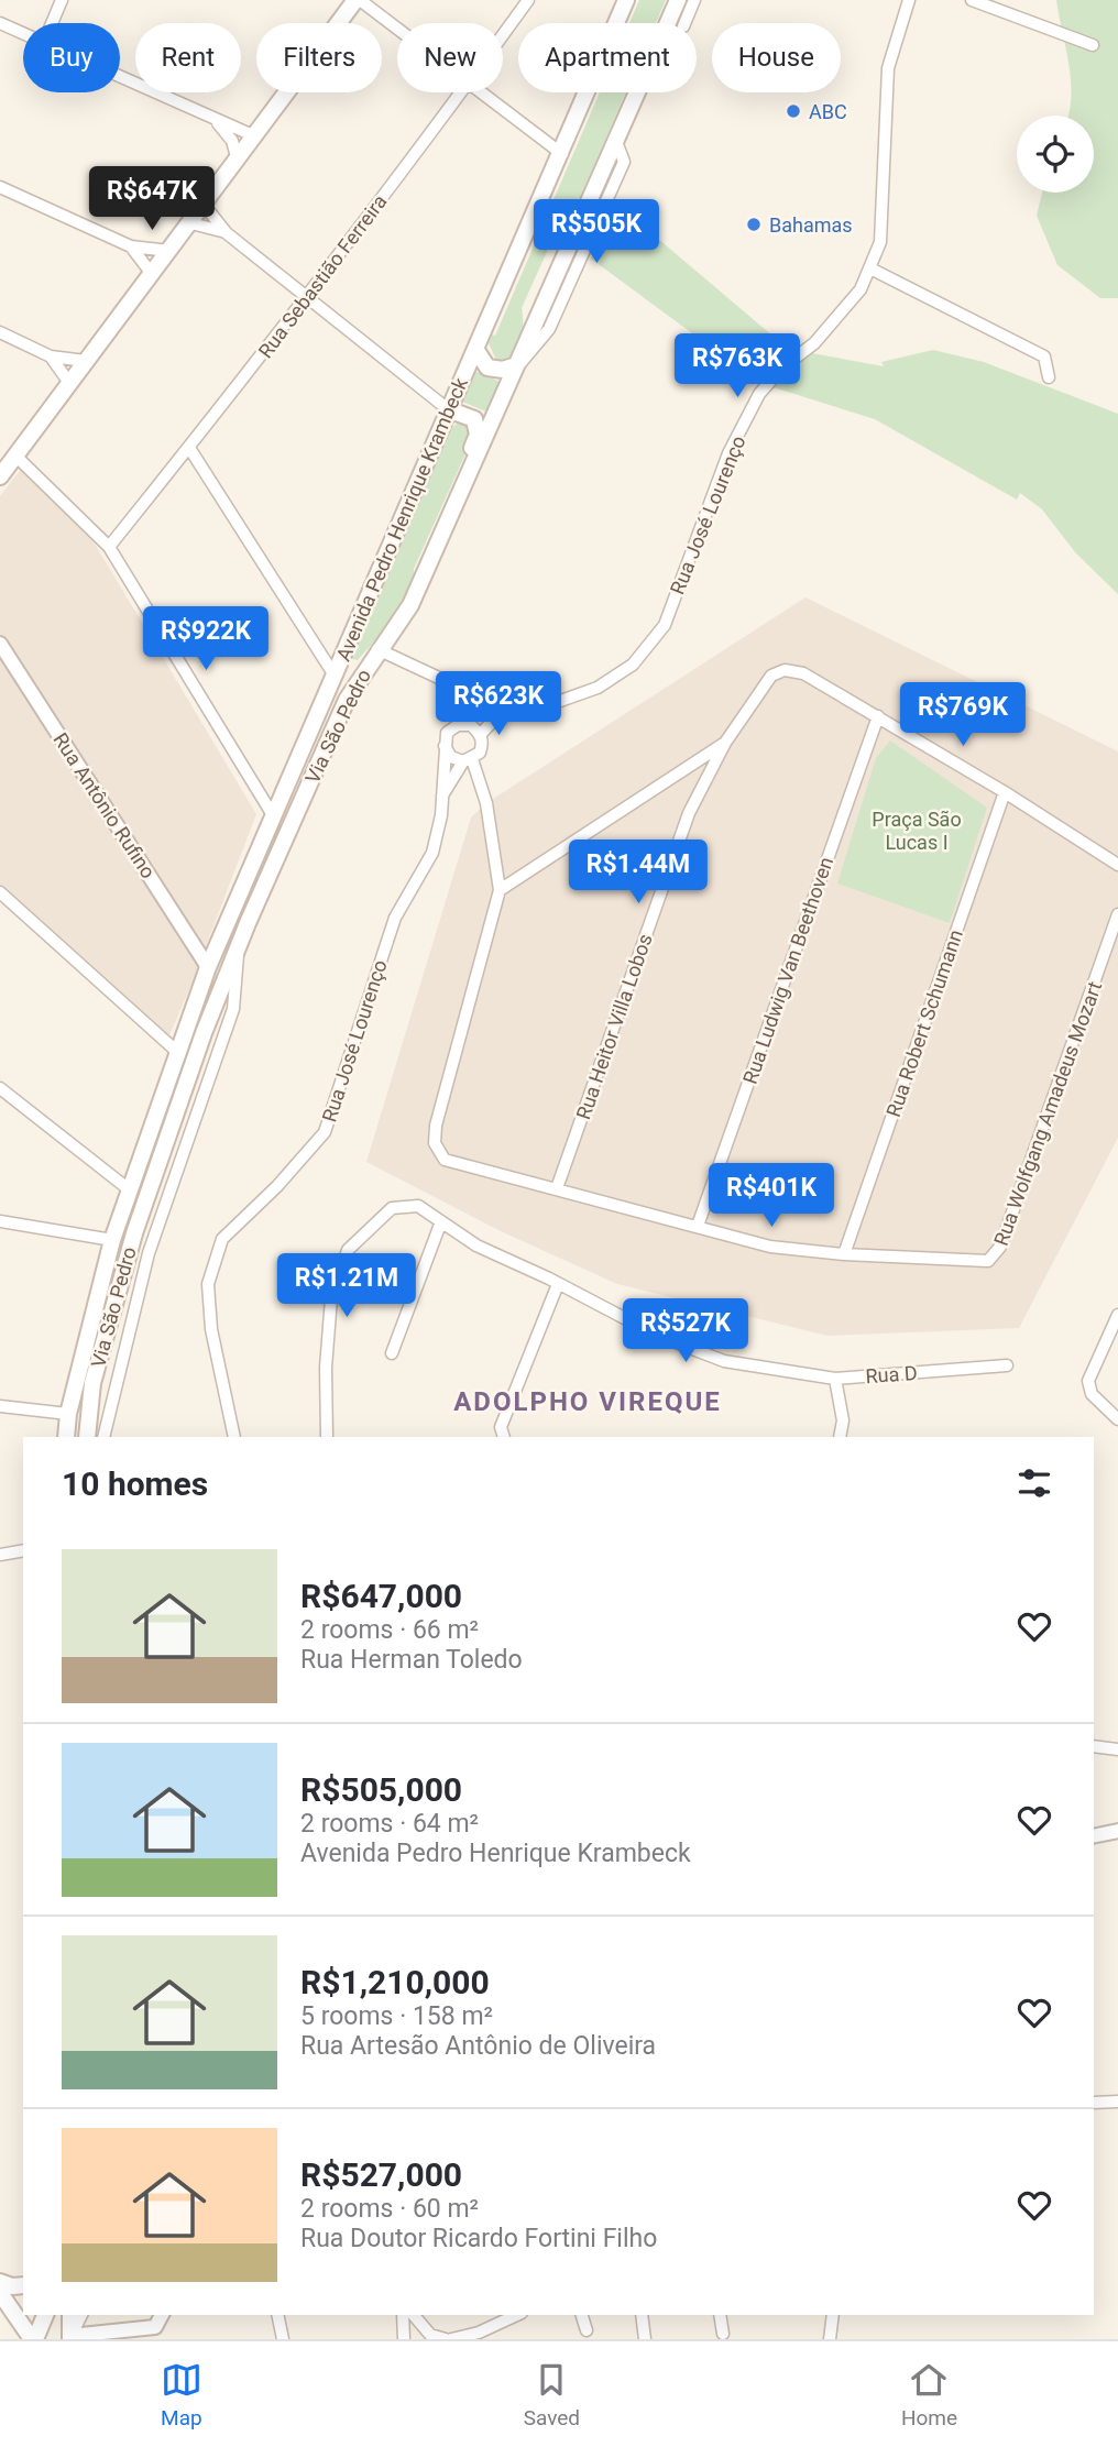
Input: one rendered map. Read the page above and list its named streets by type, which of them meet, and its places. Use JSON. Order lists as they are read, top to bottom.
{
  "streets": {
    "main road": ["Avenida Pedro Henrique Krambeck", "Via São Pedro"],
    "street": [
      "Rua Sebastião Ferreira",
      "Rua José Lourenço",
      "Rua Antônio Rufino",
      "Rua Ludwig Van Beethoven",
      "Rua Robert Schumann",
      "Rua Heitor Villa Lobos",
      "Rua Wolfgang Amadeus Mozart",
      "Rua D"
    ]
  },
  "crossings": [
    ["Rua José Lourenço", "Rua Wolfgang Amadeus Mozart"],
    ["Avenida Pedro Henrique Krambeck", "Rua Antônio Rufino"],
    ["Rua Ludwig Van Beethoven", "Rua Heitor Villa Lobos"],
    ["Rua Ludwig Van Beethoven", "Rua Wolfgang Amadeus Mozart"],
    ["Rua Robert Schumann", "Rua Wolfgang Amadeus Mozart"],
    ["Rua Heitor Villa Lobos", "Rua Wolfgang Amadeus Mozart"]
  ],
  "districts": ["ADOLPHO VIREQUE"],
  "parks": ["Praça São Lucas I"],
  "places": ["ABC", "Bahamas"],
  "page": {
    "chip": [
      "Buy",
      "Rent",
      "Filters",
      "New",
      "Apartment",
      "House"
    ],
    "price": [
      "R$647K",
      "R$505K",
      "R$763K",
      "R$922K",
      "R$623K",
      "R$769K",
      "R$1.44M",
      "R$401K",
      "R$1.21M",
      "R$527K"
    ],
    "heading": "10 homes",
    "list": [
      {
        "name": "R$647,000",
        "note": "2 rooms · 66 m² · Rua Herman Toledo"
      },
      {
        "name": "R$505,000",
        "note": "2 rooms · 64 m² · Avenida Pedro Henrique Krambeck"
      },
      {
        "name": "R$1,210,000",
        "note": "5 rooms · 158 m² · Rua Artesão Antônio de Oliveira"
      },
      {
        "name": "R$527,000",
        "note": "2 rooms · 60 m² · Rua Doutor Ricardo Fortini Filho"
      }
    ],
    "tabs": ["Map", "Saved", "Home"]
  }
}
